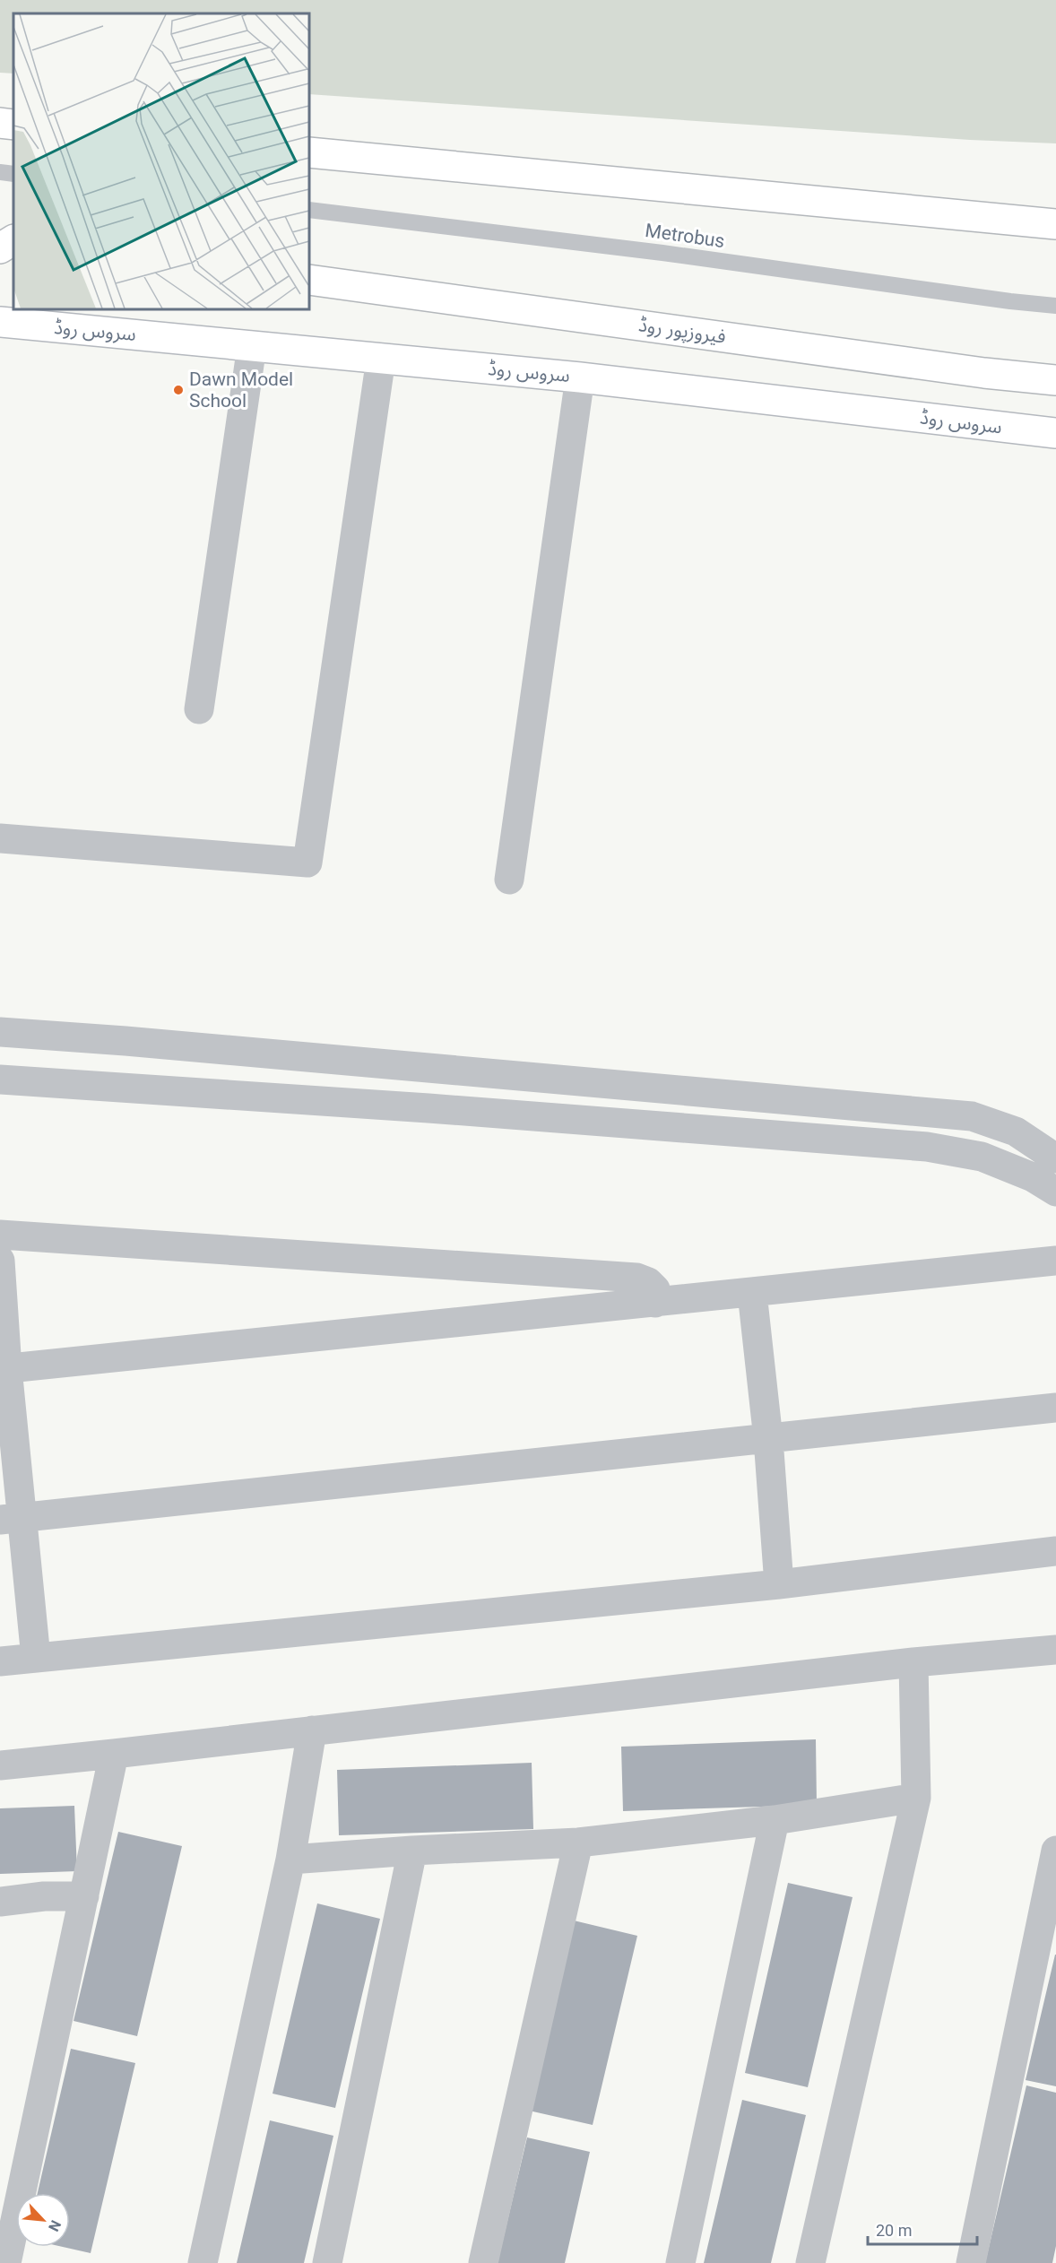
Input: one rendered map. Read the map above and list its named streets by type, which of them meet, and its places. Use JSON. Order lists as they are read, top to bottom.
{
  "streets": {
    "main road": ["سروس روڈ", "فیروزپور روڈ"],
    "lane": ["Metrobus"]
  },
  "places": ["Dawn Model School"],
  "scale_bar": "20 m",
  "north": "bottom right"
}
